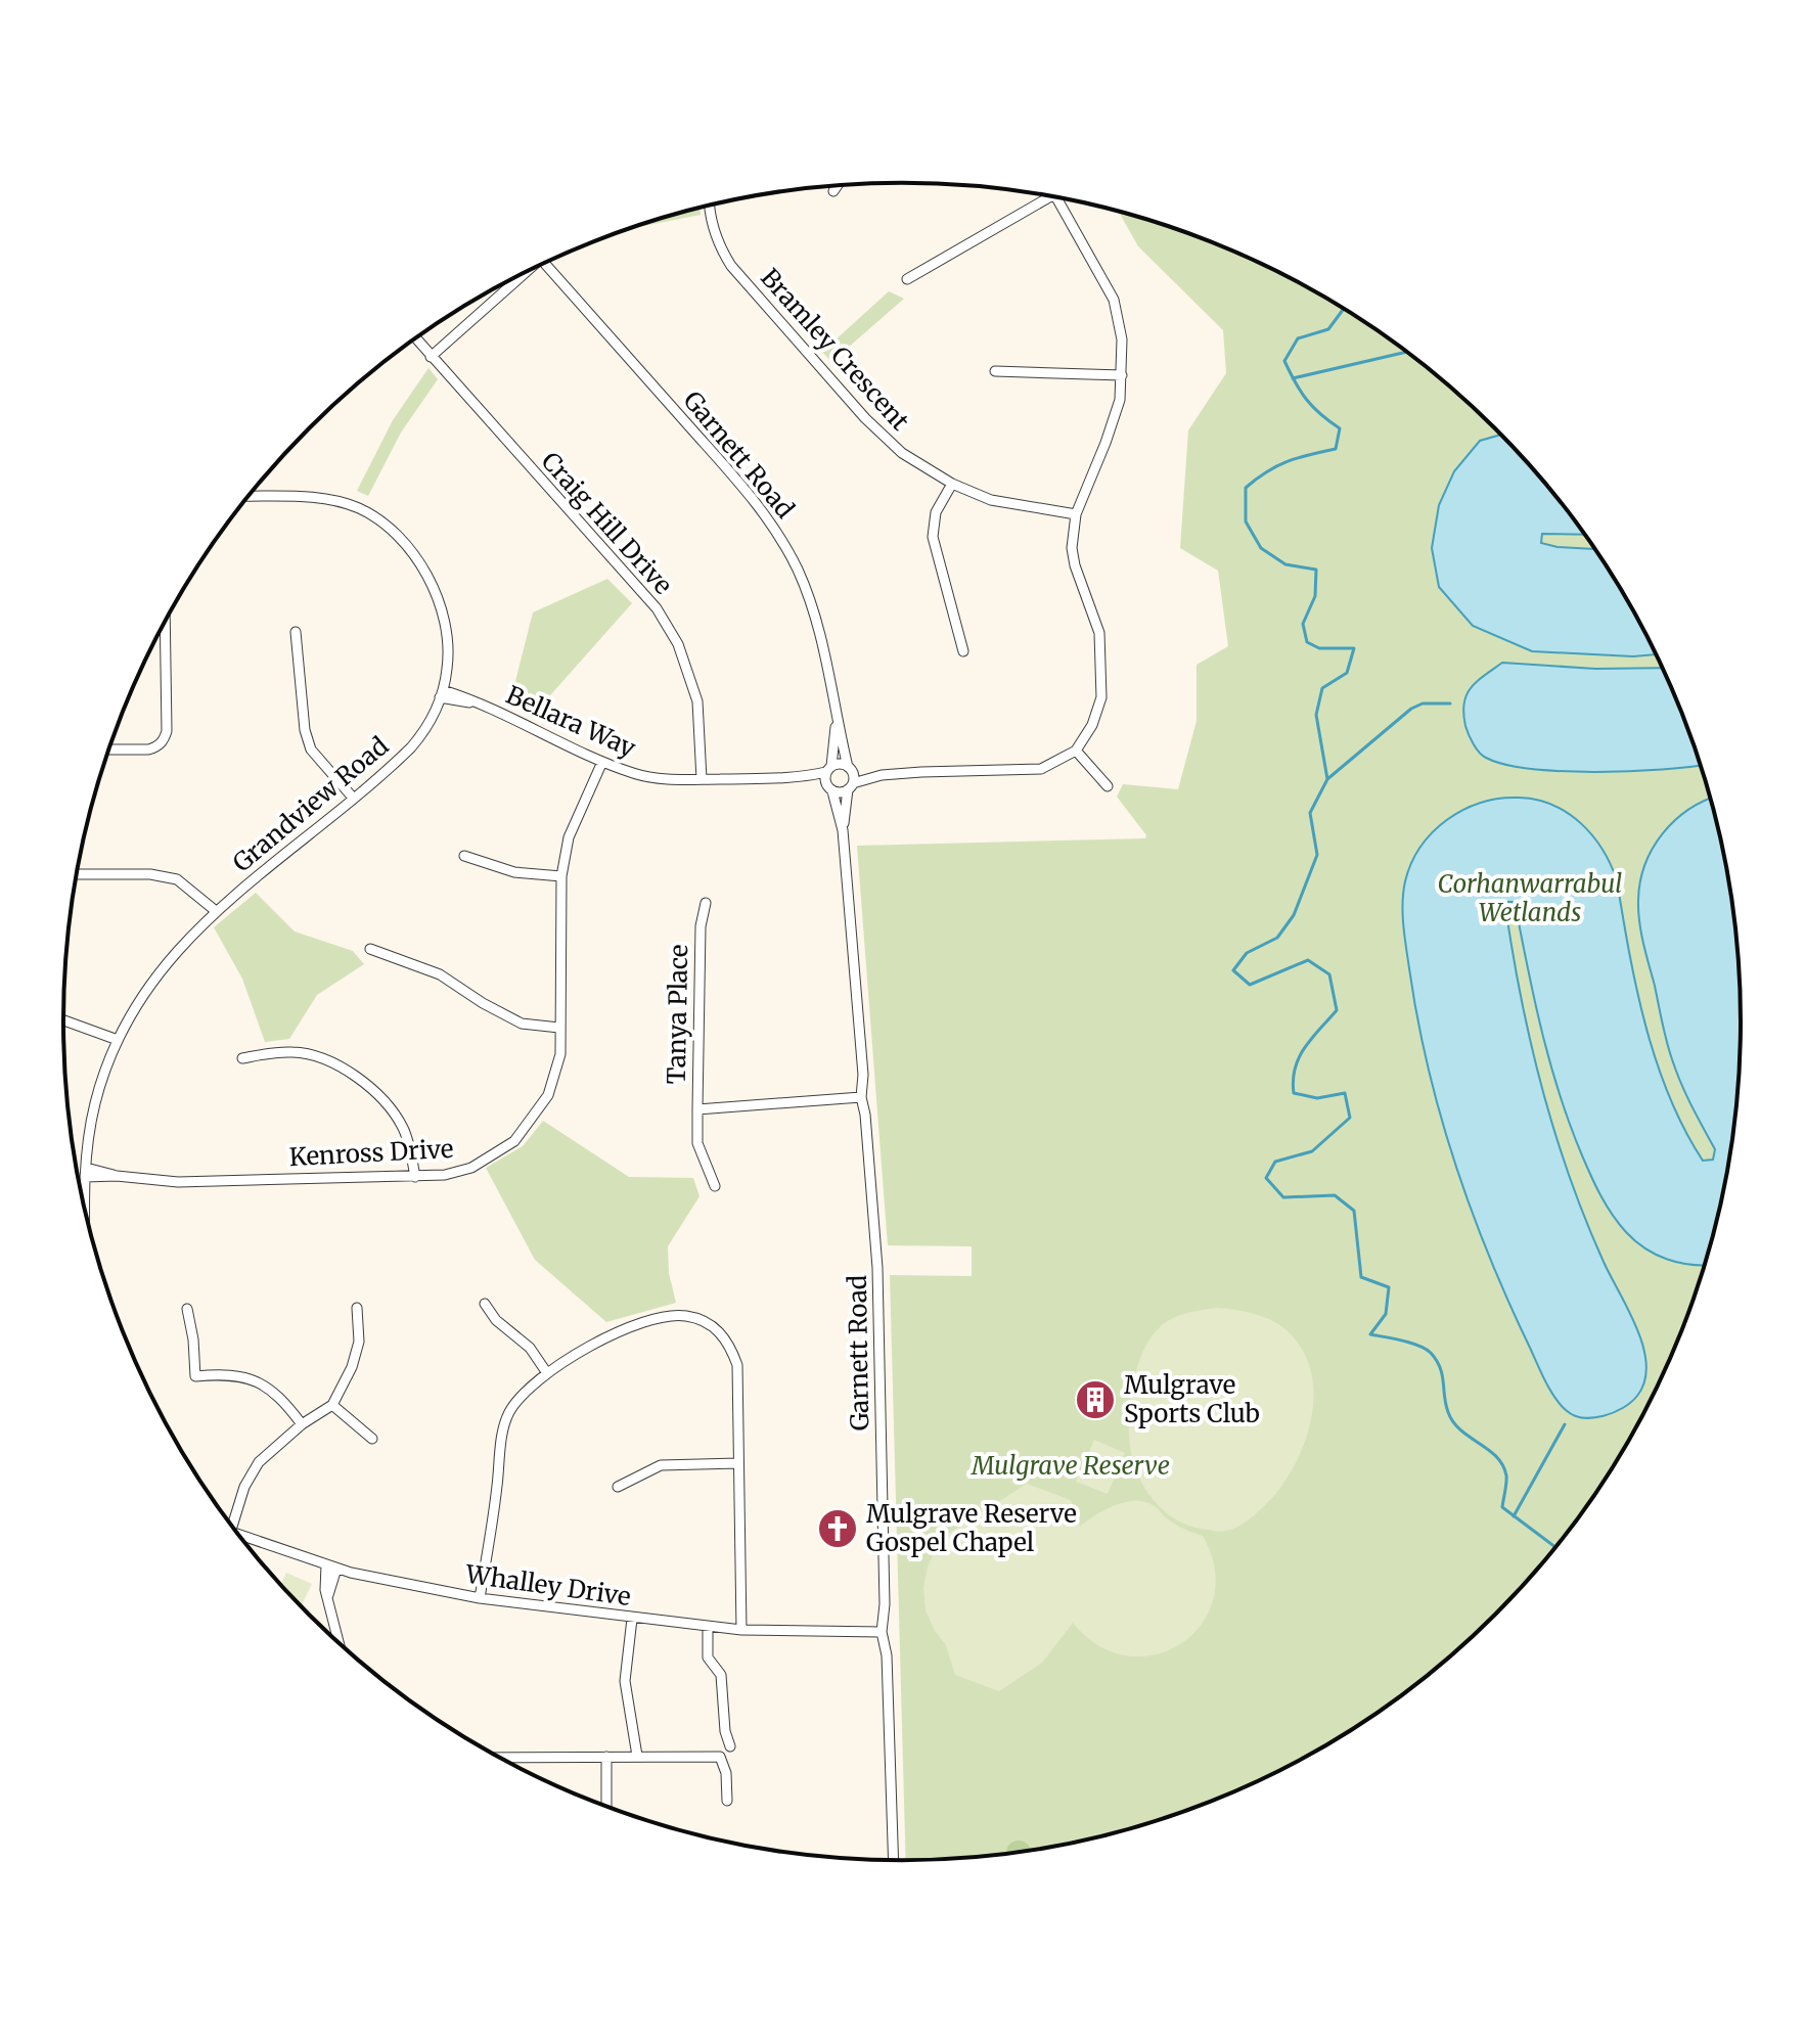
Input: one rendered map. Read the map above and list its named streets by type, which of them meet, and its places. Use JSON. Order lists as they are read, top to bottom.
{
  "streets": {
    "street": [
      "Bramley Crescent",
      "Garnett Road",
      "Craig Hill Drive",
      "Bellara Way",
      "Grandview Road",
      "Tanya Place",
      "Kenross Drive",
      "Whalley Drive"
    ]
  },
  "crossings": [
    ["Garnett Road", "Bellara Way"],
    ["Garnett Road", "Tanya Place"],
    ["Garnett Road", "Whalley Drive"],
    ["Craig Hill Drive", "Bellara Way"],
    ["Bellara Way", "Grandview Road"],
    ["Bellara Way", "Kenross Drive"],
    ["Grandview Road", "Kenross Drive"]
  ],
  "parks": ["Corhanwarrabul Wetlands", "Mulgrave Reserve"],
  "places": {
    "building": ["Mulgrave Sports Club"],
    "church": ["Mulgrave Reserve Gospel Chapel"]
  }
}
